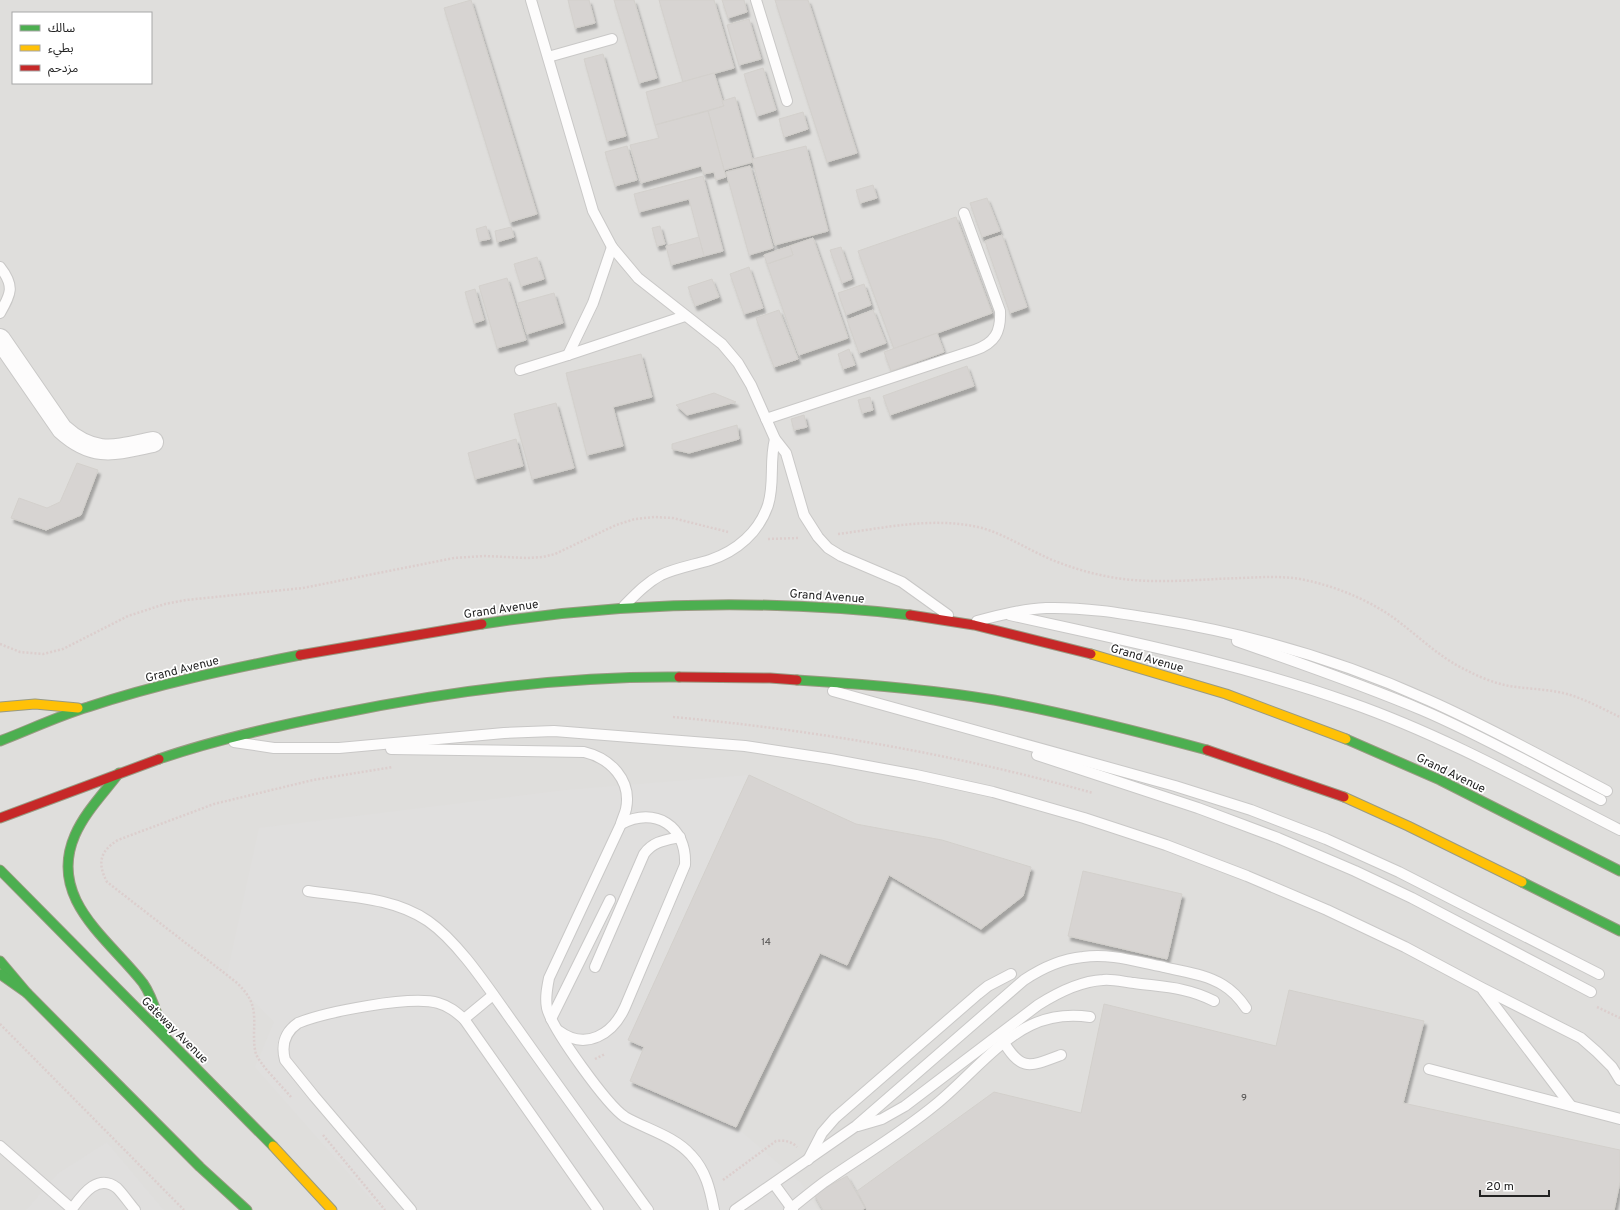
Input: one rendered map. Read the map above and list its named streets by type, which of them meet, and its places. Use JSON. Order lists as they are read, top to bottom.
{
  "streets": {
    "main road": ["Grand Avenue", "Gateway Avenue"]
  },
  "house_numbers": ["14", "9"],
  "legend": ["سالك", "بطيء", "مزدحم"],
  "scale_bar": "20 m"
}
